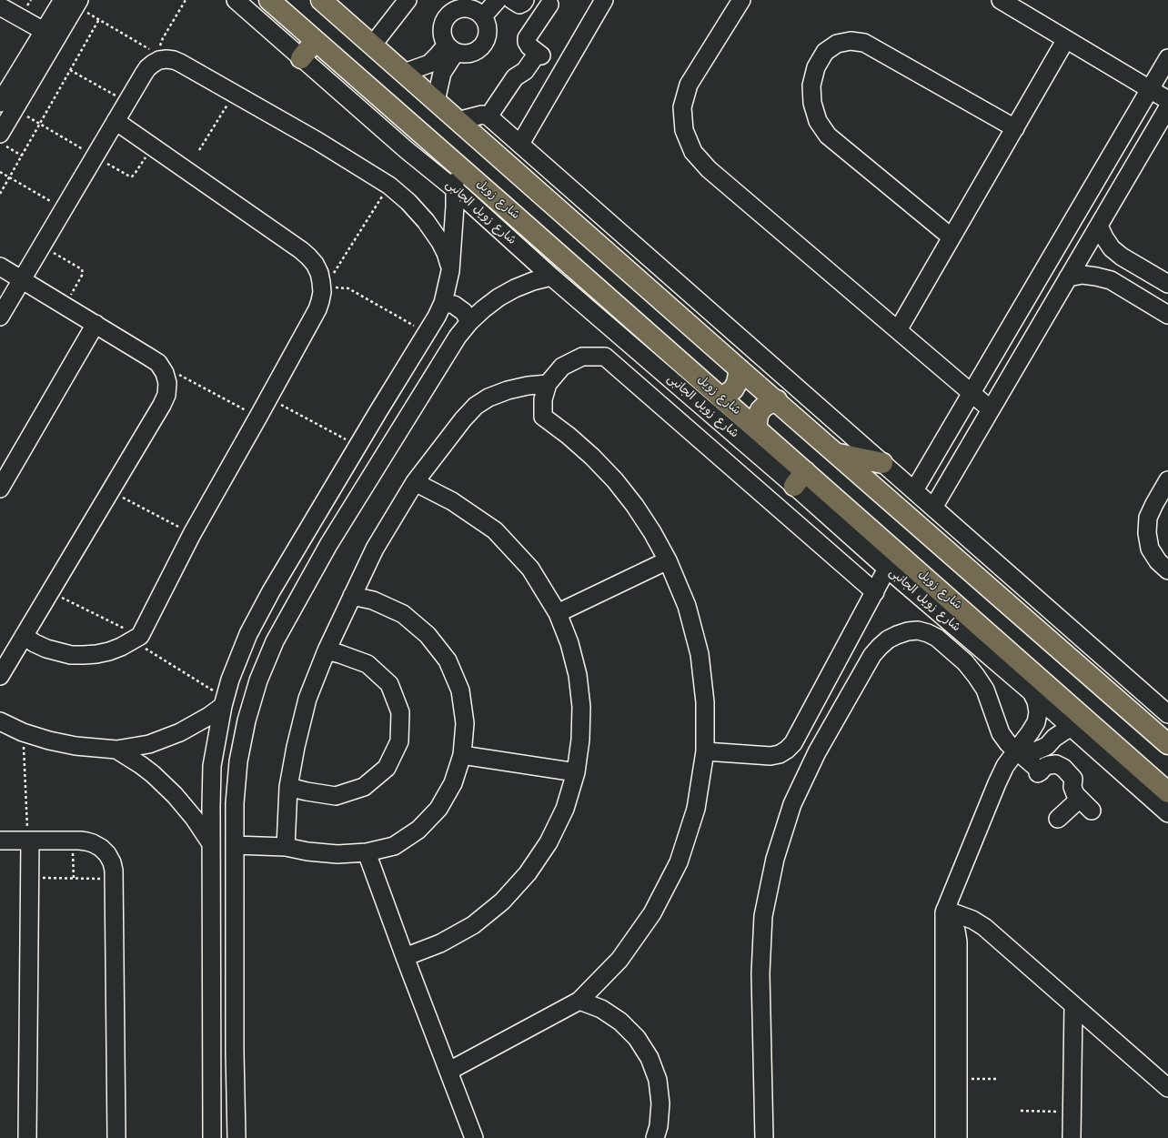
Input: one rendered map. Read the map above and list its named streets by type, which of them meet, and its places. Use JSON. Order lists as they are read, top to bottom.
{
  "streets": {
    "main road": ["شارع زويل"],
    "street": ["شارع زويل الجانبى"]
  },
  "crossings": [
    ["شارع زويل", "شارع زويل الجانبى"]
  ]
}
